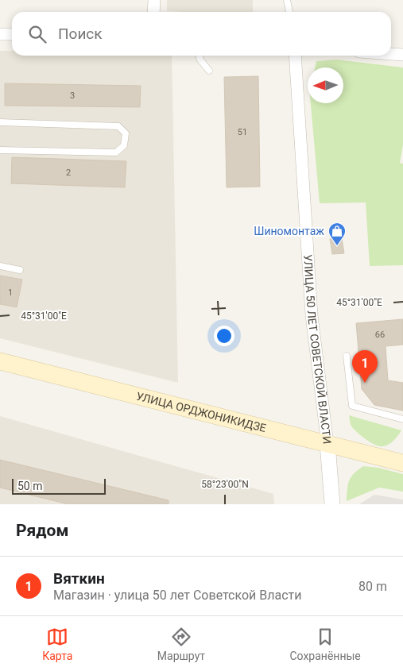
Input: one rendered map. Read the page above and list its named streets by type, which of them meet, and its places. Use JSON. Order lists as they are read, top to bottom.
{
  "streets": {
    "main road": ["УЛИЦА ОРДЖОНИКИДЗЕ"],
    "street": ["УЛИЦА 50 ЛЕТ СОВЕТСКОЙ ВЛАСТИ"]
  },
  "crossings": [
    ["УЛИЦА 50 ЛЕТ СОВЕТСКОЙ ВЛАСТИ", "УЛИЦА ОРДЖОНИКИДЗЕ"]
  ],
  "places": {
    "shop": ["Шиномонтаж"]
  },
  "house_numbers": [
    "3",
    "51",
    "2",
    "1",
    "66"
  ],
  "scale_bar": "50 m",
  "north": "left",
  "page": {
    "search": "Поиск",
    "pins": "1",
    "scale": "50 m",
    "heading": "Рядом",
    "list": [
      {
        "mark": "1",
        "name": "Вяткин",
        "note": "Магазин · улица 50 лет Советской Власти",
        "value": "80 m"
      }
    ],
    "nav": ["Карта", "Маршрут", "Сохранённые"]
  },
  "coordinates": ["45°31'00\"E", "58°23'00\"N"]
}
